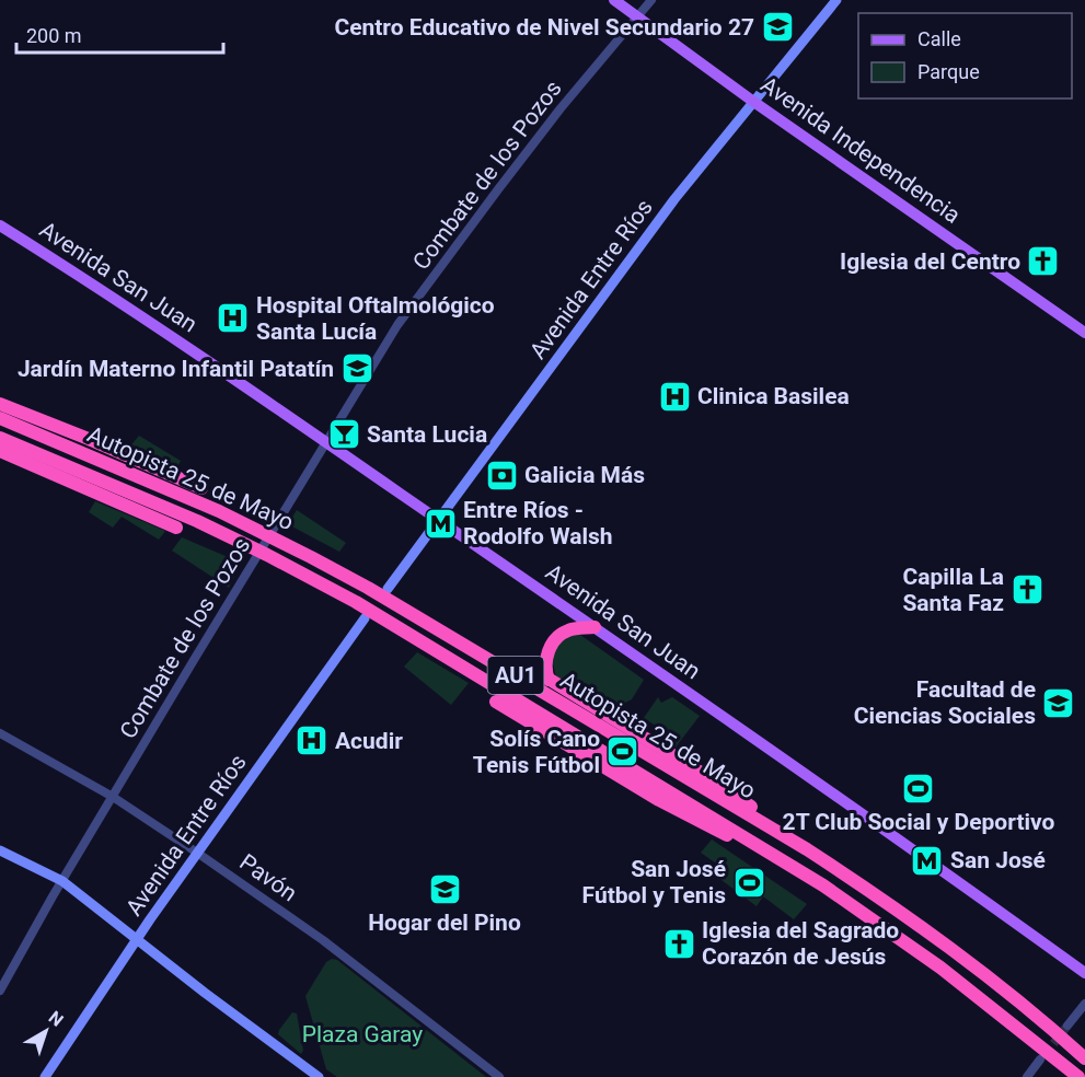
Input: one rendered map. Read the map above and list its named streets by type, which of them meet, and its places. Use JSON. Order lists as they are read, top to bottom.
{
  "streets": {
    "highway": ["Autopista 25 de Mayo", "AU1"],
    "main road": ["Avenida Independencia", "Avenida San Juan", "Avenida Entre Ríos"],
    "street": ["Combate de los Pozos", "Pavón"]
  },
  "crossings": [
    ["Avenida Independencia", "Combate de los Pozos"],
    ["Avenida Independencia", "Avenida Entre Ríos"],
    ["Combate de los Pozos", "Avenida San Juan"],
    ["Combate de los Pozos", "Pavón"],
    ["Avenida San Juan", "Avenida Entre Ríos"],
    ["Avenida Entre Ríos", "Pavón"]
  ],
  "parks": ["Plaza Garay"],
  "places": {
    "school or university": [
      "Centro Educativo de Nivel Secundario 27",
      "Jardín Materno Infantil Patatín",
      "Facultad de Ciencias Sociales",
      "Hogar del Pino"
    ],
    "church": ["Iglesia del Centro", "Capilla La Santa Faz", "Iglesia del Sagrado Corazón de Jesús"],
    "hospital": ["Hospital Oftalmológico Santa Lucía", "Clinica Basilea", "Acudir"],
    "bar": ["Santa Lucia"],
    "bank": ["Galicia Más"],
    "metro station": ["Entre Ríos - Rodolfo Walsh", "San José"],
    "sports": ["Solís Cano Tenis Fútbol", "2T Club Social y Deportivo", "San José Fútbol y Tenis"]
  },
  "legend": ["Calle", "Parque"],
  "scale_bar": "200 m",
  "north": "top right"
}
